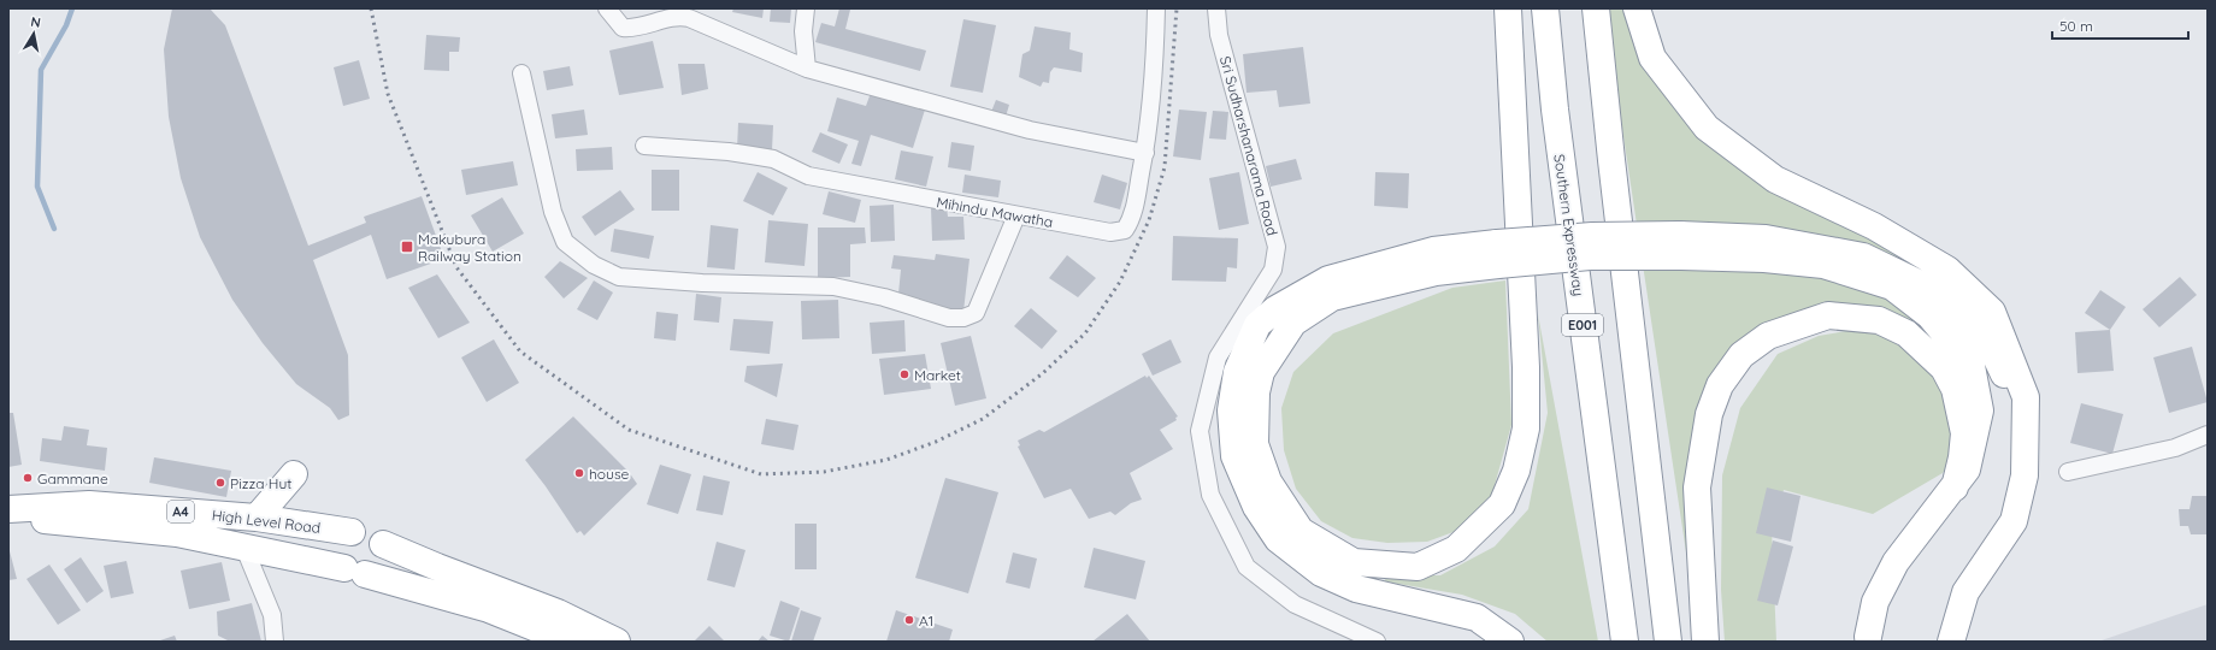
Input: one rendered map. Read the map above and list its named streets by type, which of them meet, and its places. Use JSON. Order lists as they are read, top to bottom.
{
  "streets": {
    "highway": [
      "Southern Expressway",
      "E001",
      "A4",
      "High Level Road"
    ],
    "street": ["Sri Sudharshanarama Road", "Mihindu Mawatha"]
  },
  "places": {
    "transit": ["Makubura Railway Station"],
    "other": [
      "Market",
      "house",
      "Gammane",
      "Pizza Hut",
      "A1"
    ]
  },
  "scale_bar": "50 m",
  "north": "top"
}
